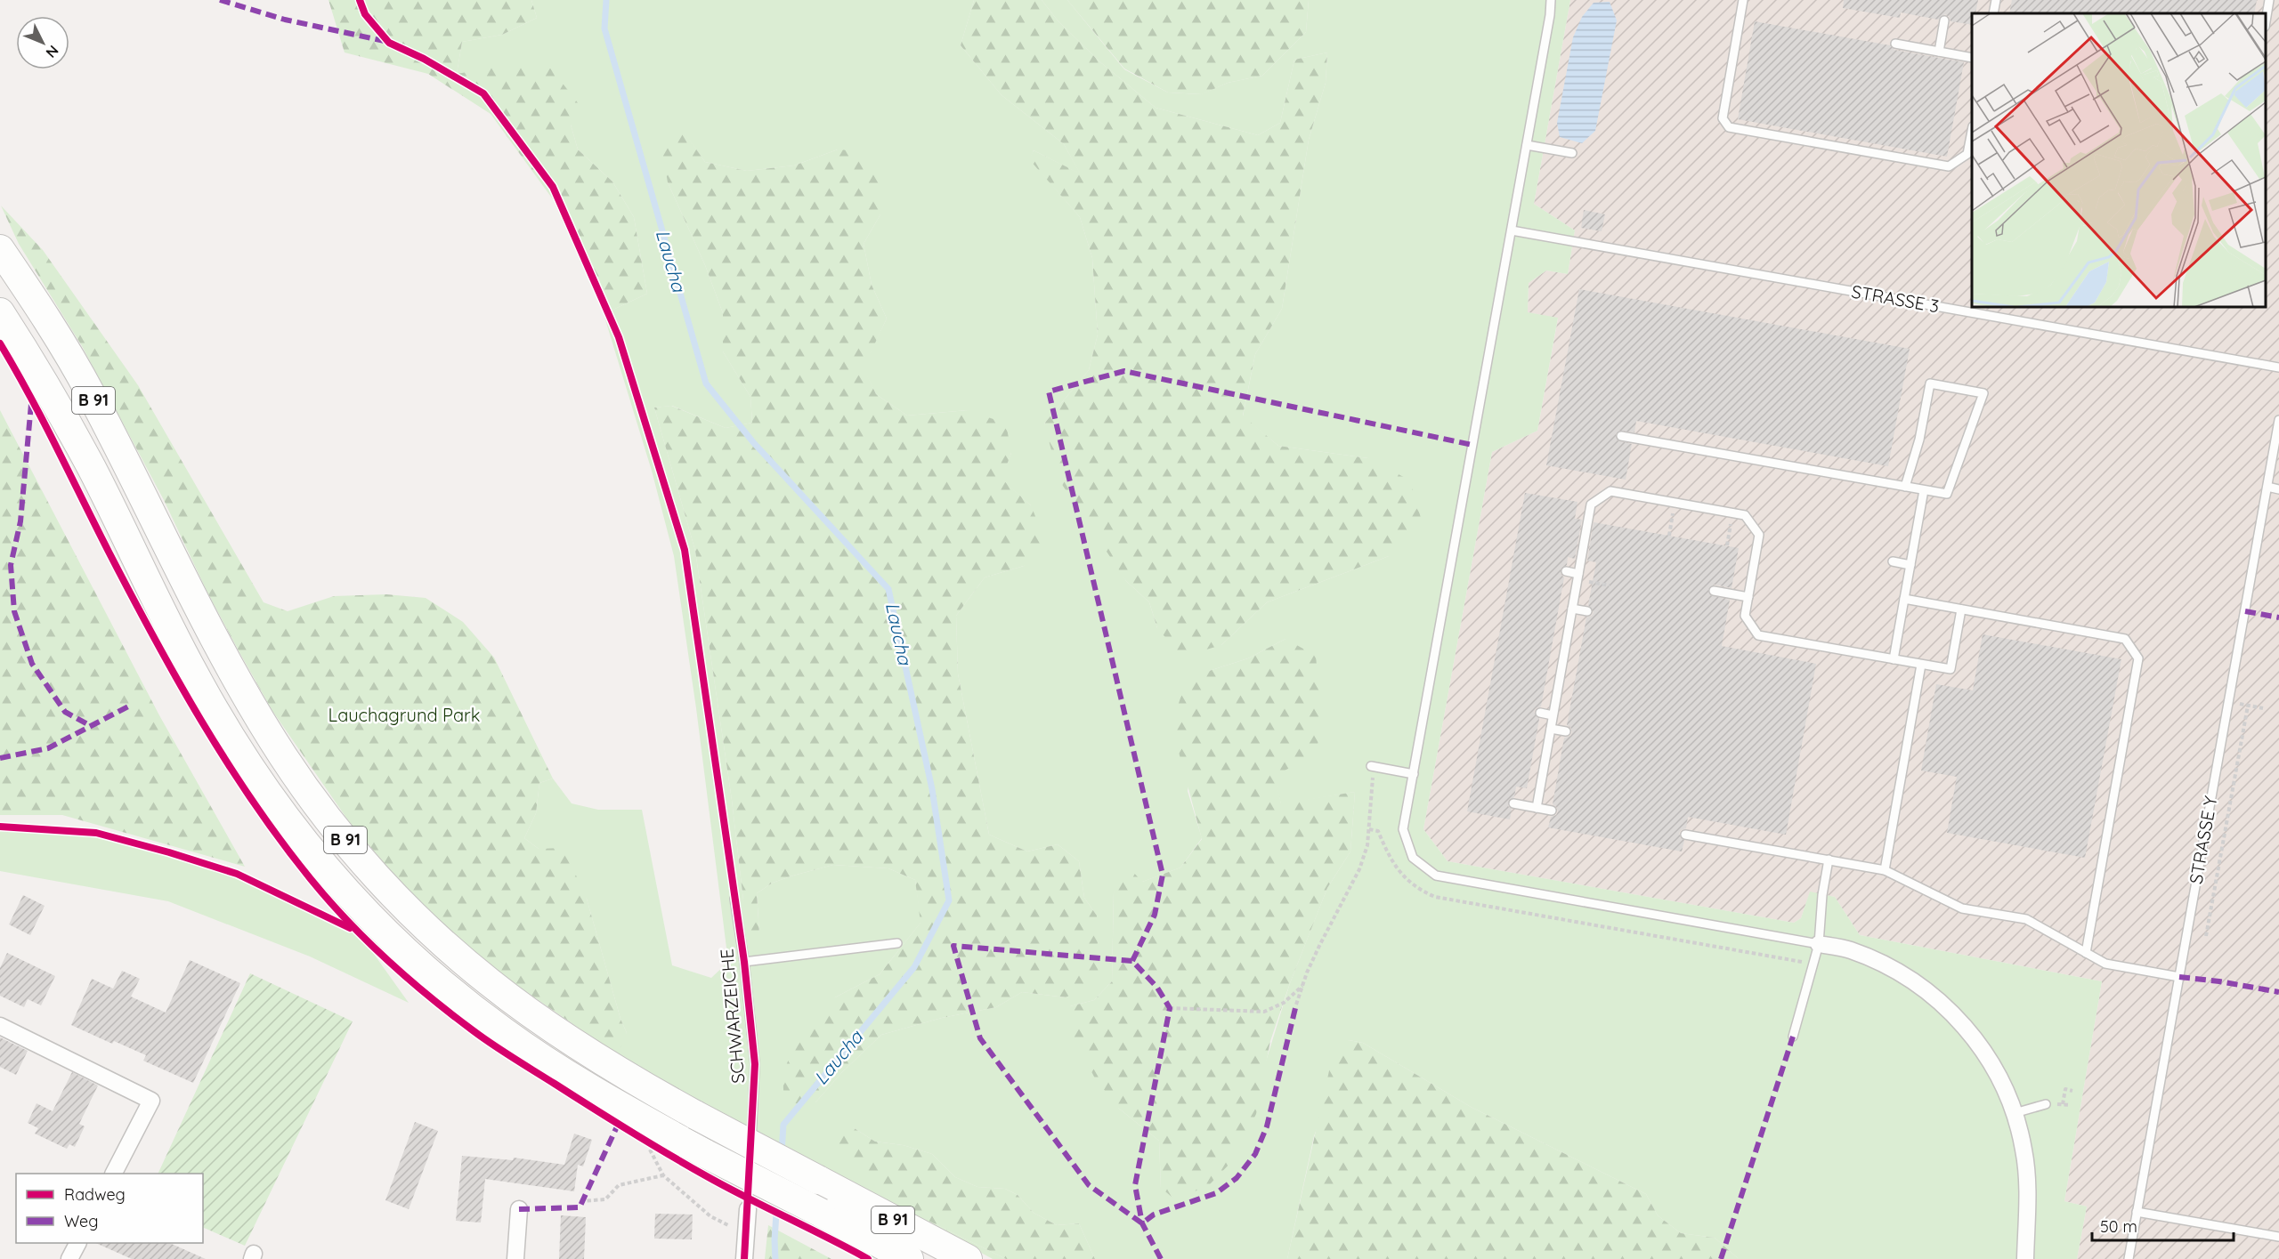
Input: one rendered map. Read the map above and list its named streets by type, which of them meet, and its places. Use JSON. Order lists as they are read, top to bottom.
{
  "streets": {
    "highway": ["B 91"],
    "street": ["SCHWARZEICHE"],
    "lane": ["STRASSE 3", "STRASSE Y"]
  },
  "water": ["Laucha"],
  "parks": ["Lauchagrund Park"],
  "legend": ["Radweg", "Weg"],
  "scale_bar": "50 m",
  "north": "bottom right"
}
